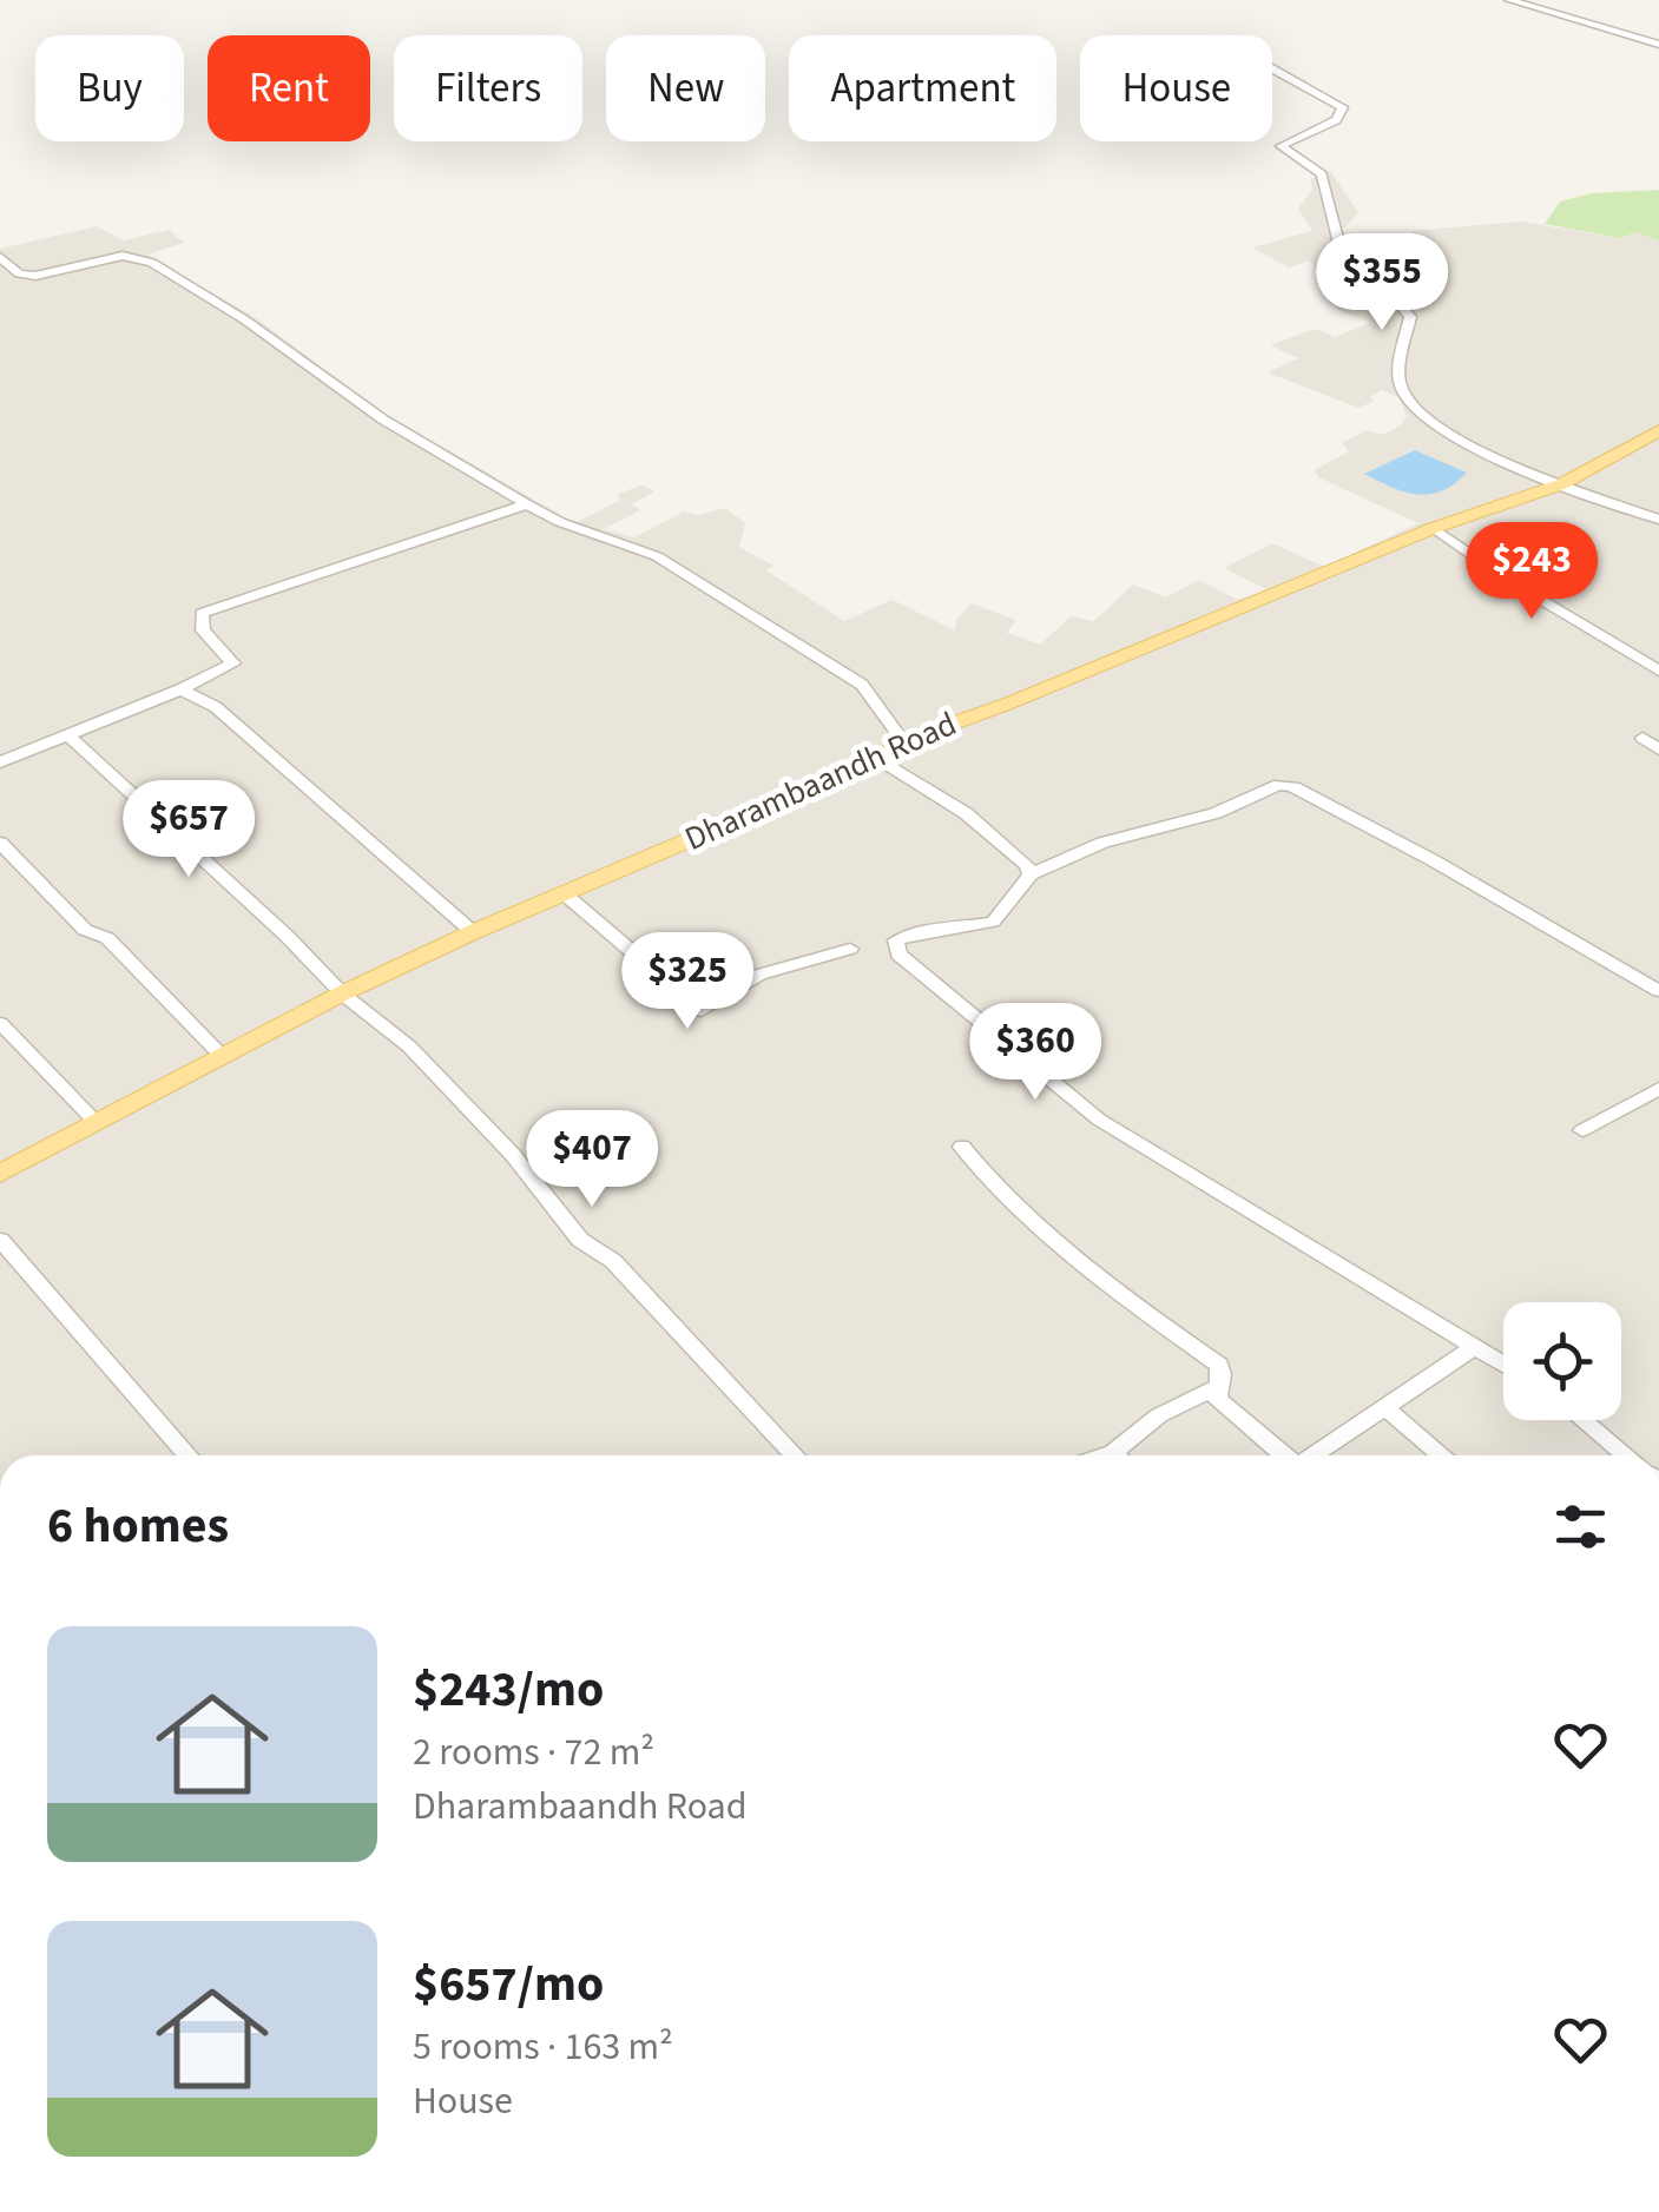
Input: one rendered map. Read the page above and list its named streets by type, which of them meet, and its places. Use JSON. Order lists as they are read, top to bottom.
{
  "streets": {
    "main road": ["Dharambaandh Road"]
  },
  "page": {
    "chip": [
      "Buy",
      "Rent",
      "Filters",
      "New",
      "Apartment",
      "House"
    ],
    "price": [
      "$355",
      "$243",
      "$657",
      "$325",
      "$360",
      "$407"
    ],
    "heading": "6 homes",
    "list": [
      {
        "name": "$243/mo",
        "note": "2 rooms · 72 m² · Dharambaandh Road"
      },
      {
        "name": "$657/mo",
        "note": "5 rooms · 163 m² · House"
      }
    ]
  }
}
